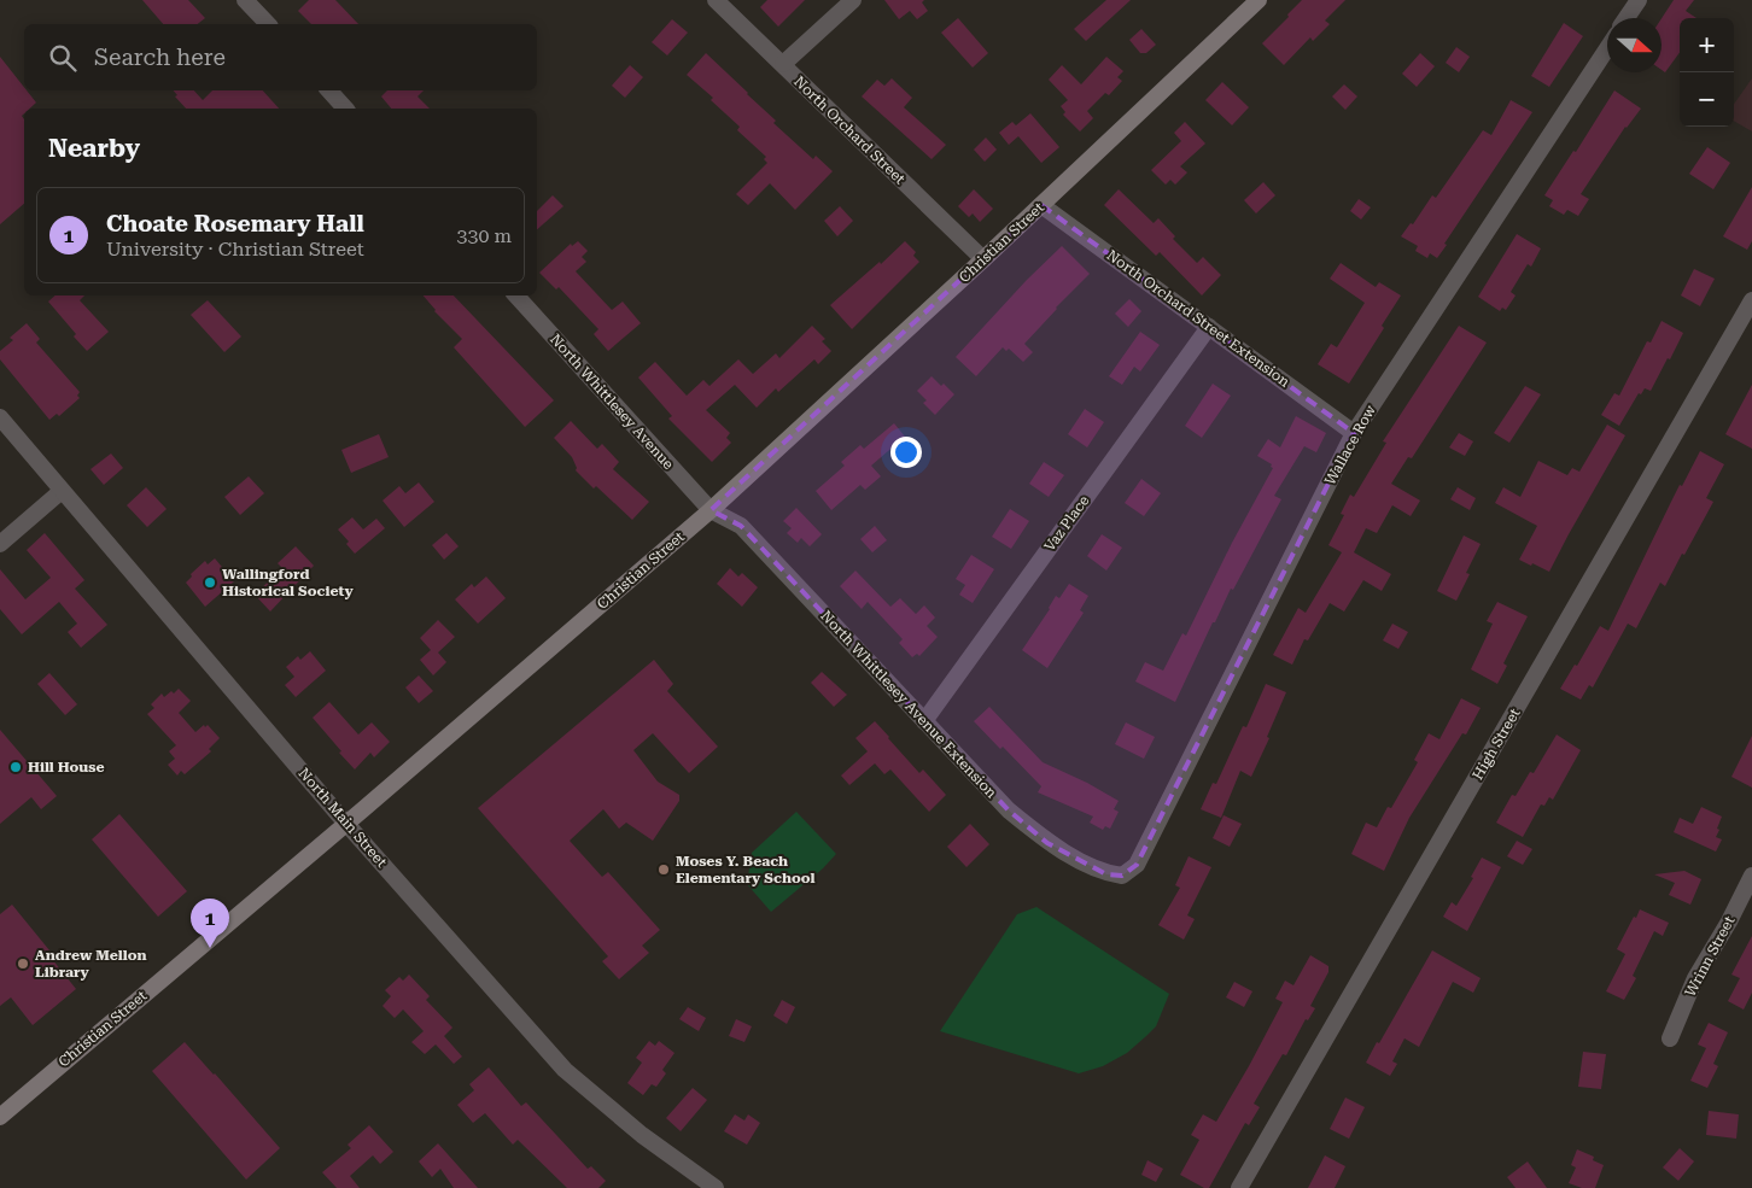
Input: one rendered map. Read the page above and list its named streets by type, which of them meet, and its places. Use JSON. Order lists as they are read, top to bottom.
{
  "streets": {
    "main road": ["Christian Street"],
    "street": [
      "North Orchard Street",
      "North Orchard Street Extension",
      "North Whittlesey Avenue",
      "Wallace Row",
      "Vaz Place",
      "North Whittlesey Avenue Extension",
      "High Street",
      "North Main Street",
      "Wrinn Street"
    ]
  },
  "crossings": [
    ["North Orchard Street", "Christian Street"],
    ["Christian Street", "North Orchard Street Extension"],
    ["Christian Street", "North Whittlesey Avenue"],
    ["Christian Street", "North Whittlesey Avenue Extension"],
    ["Christian Street", "North Main Street"],
    ["North Orchard Street Extension", "Wallace Row"],
    ["North Orchard Street Extension", "Vaz Place"],
    ["North Whittlesey Avenue", "North Whittlesey Avenue Extension"],
    ["Wallace Row", "North Whittlesey Avenue Extension"],
    ["Vaz Place", "North Whittlesey Avenue Extension"]
  ],
  "places": [
    "Wallingford Historical Society",
    "Hill House",
    "Moses Y. Beach Elementary School",
    "Andrew Mellon Library"
  ],
  "north": "right",
  "page": {
    "map_buttons": ["+", "−"],
    "search": "Search here",
    "heading": "Nearby",
    "list": [
      {
        "mark": "1",
        "name": "Choate Rosemary Hall",
        "note": "University · Christian Street",
        "value": "330 m"
      }
    ],
    "pins": "1"
  }
}
